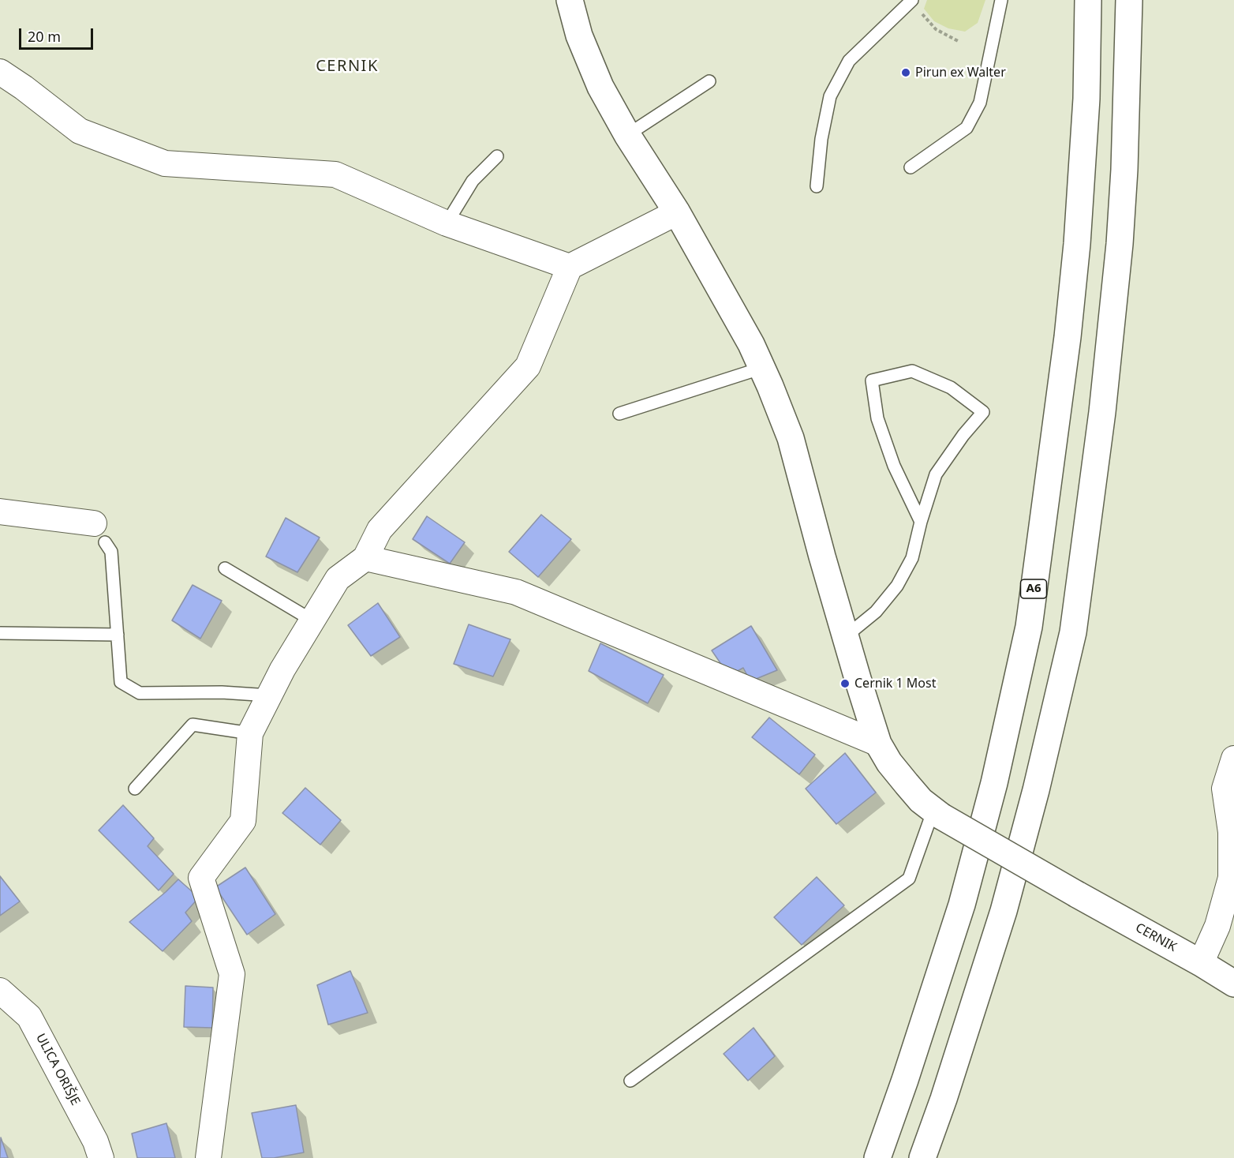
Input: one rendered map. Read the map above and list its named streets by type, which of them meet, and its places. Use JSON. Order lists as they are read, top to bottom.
{
  "streets": {
    "main road": ["A6", "CERNIK"],
    "street": ["ULICA ORIŠJE"]
  },
  "districts": ["CERNIK"],
  "places": ["Pirun ex Walter", "Cernik 1 Most"],
  "scale_bar": "20 m"
}
